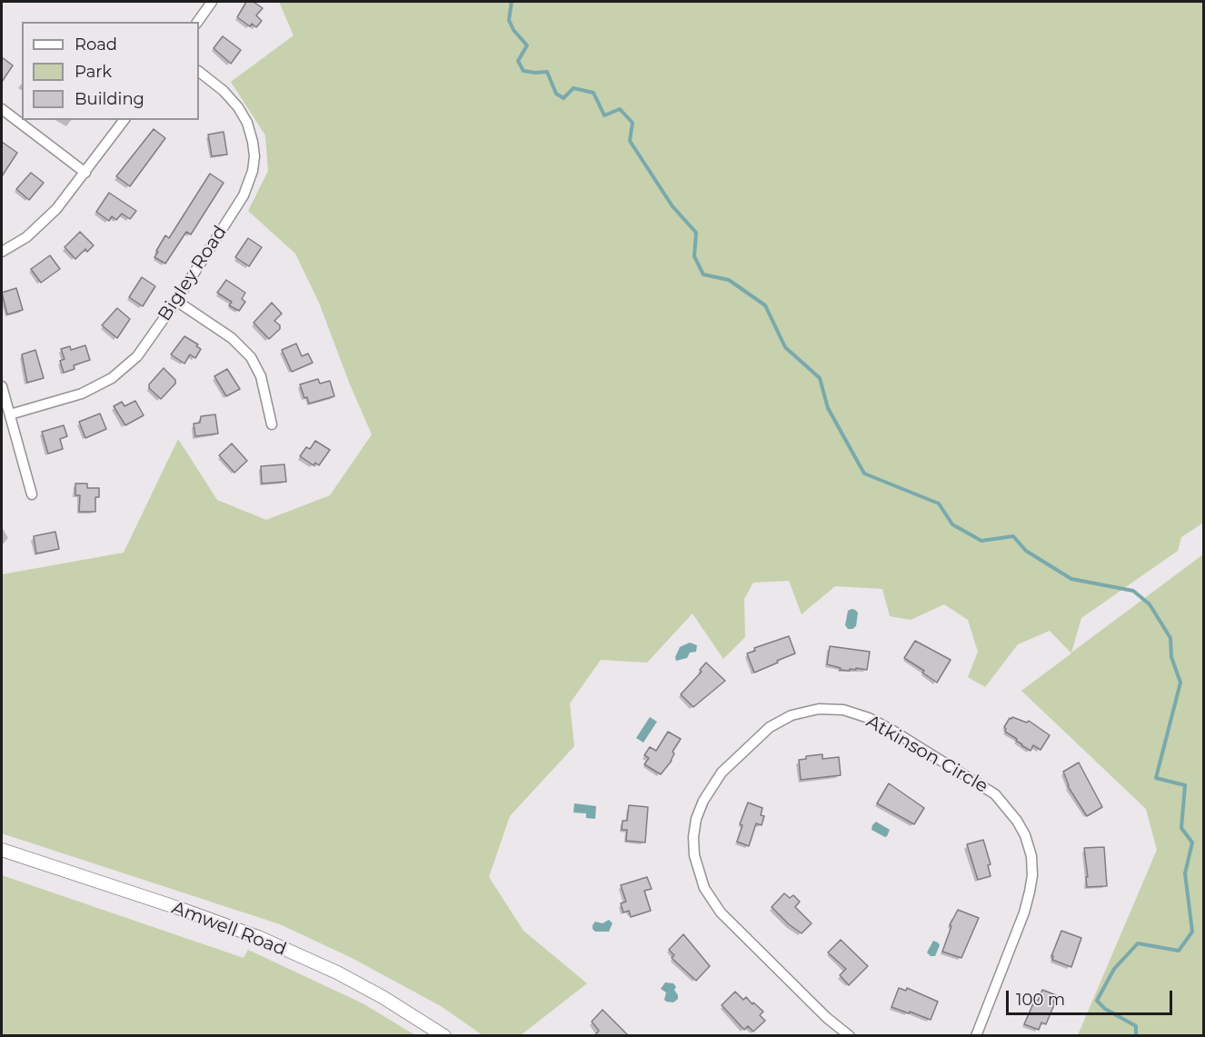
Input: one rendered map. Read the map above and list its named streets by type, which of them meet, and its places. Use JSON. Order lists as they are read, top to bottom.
{
  "streets": {
    "main road": ["Amwell Road"],
    "street": ["Bigley Road", "Atkinson Circle"]
  },
  "legend": ["Road", "Park", "Building"],
  "scale_bar": "100 m"
}
